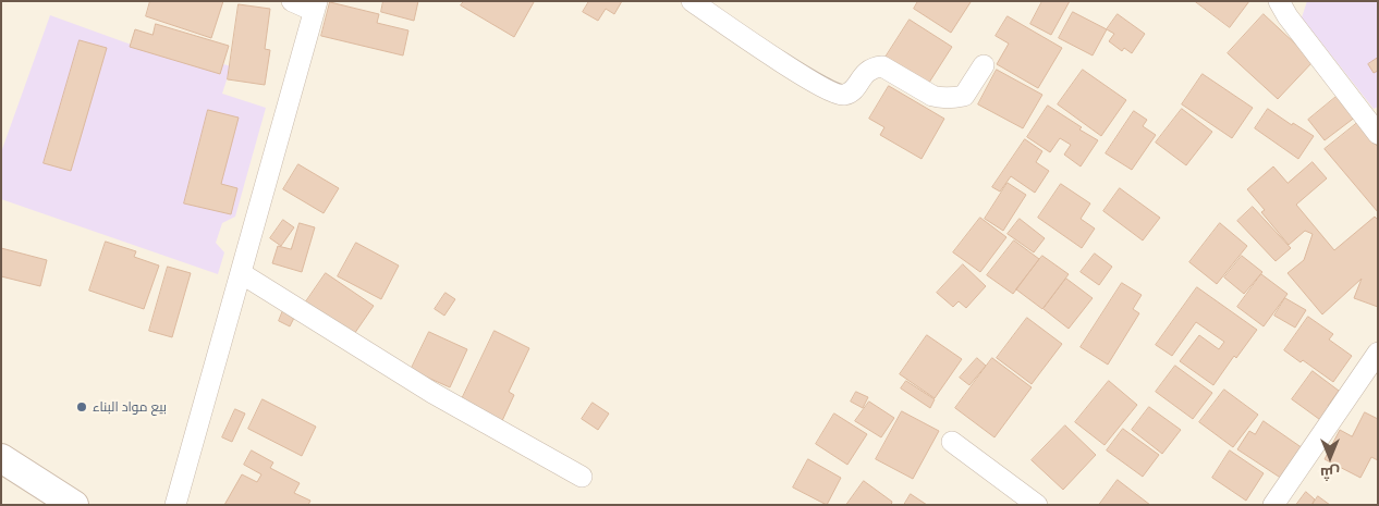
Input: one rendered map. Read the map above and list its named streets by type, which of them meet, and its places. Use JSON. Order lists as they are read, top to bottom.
{
  "places": ["بيع مواد البناء"],
  "north": "bottom"
}
